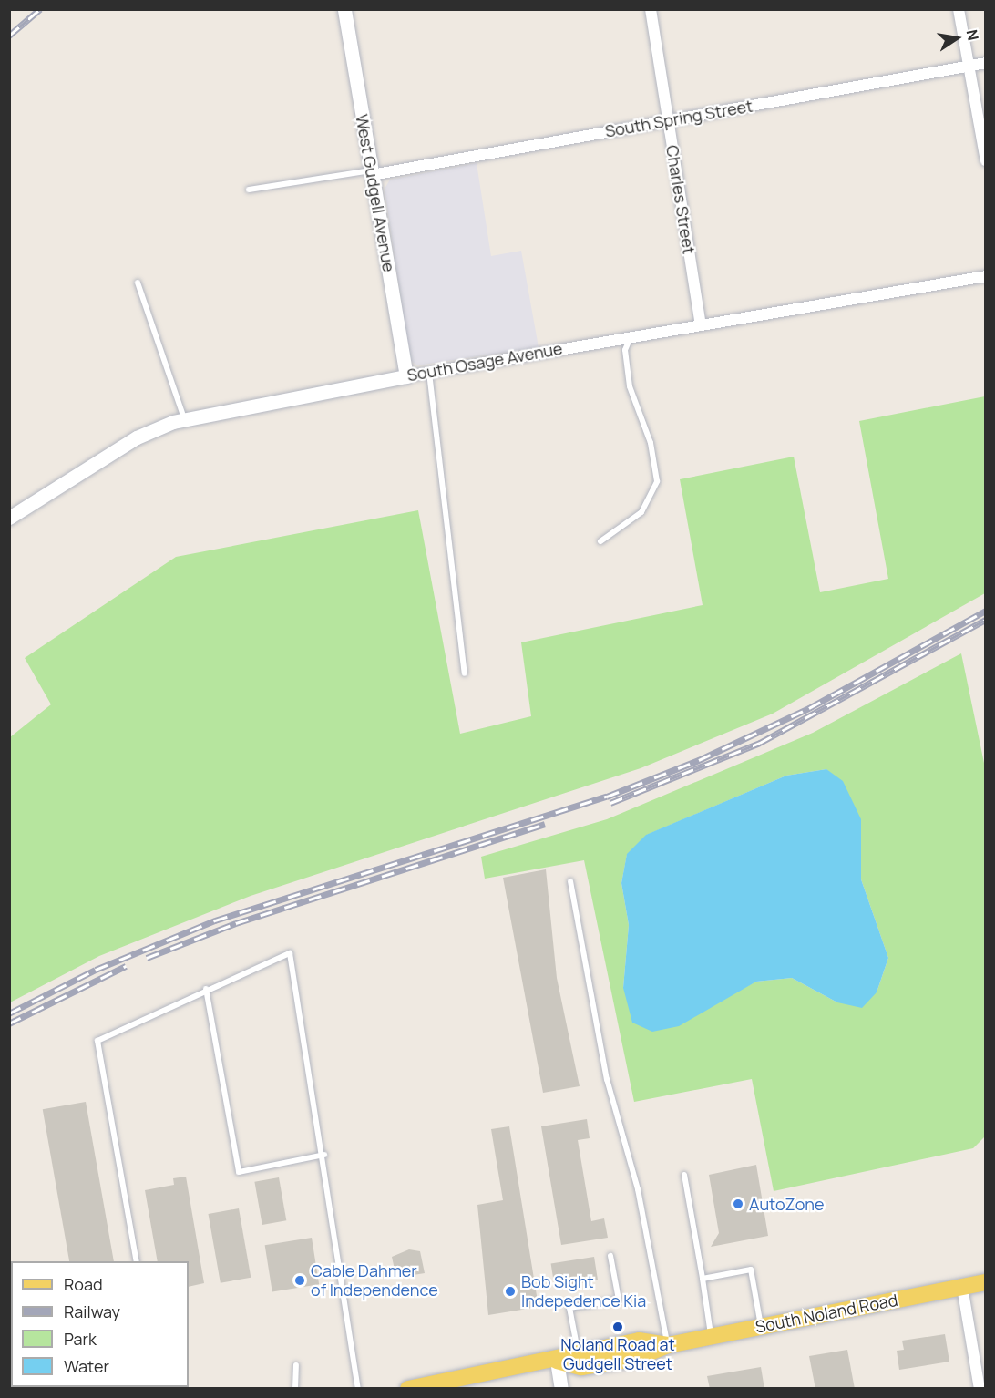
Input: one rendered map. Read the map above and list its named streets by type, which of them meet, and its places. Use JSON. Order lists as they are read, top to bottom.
{
  "streets": {
    "main road": ["South Noland Road"],
    "street": [
      "South Spring Street",
      "West Gudgell Avenue",
      "Charles Street",
      "South Osage Avenue"
    ]
  },
  "crossings": [
    ["South Spring Street", "West Gudgell Avenue"],
    ["South Spring Street", "Charles Street"],
    ["West Gudgell Avenue", "South Osage Avenue"],
    ["Charles Street", "South Osage Avenue"]
  ],
  "places": [
    "AutoZone",
    "Cable Dahmer of Independence",
    "Bob Sight Indepedence Kia",
    "Noland Road at Gudgell Street"
  ],
  "legend": [
    "Road",
    "Railway",
    "Park",
    "Water"
  ],
  "north": "right"
}
